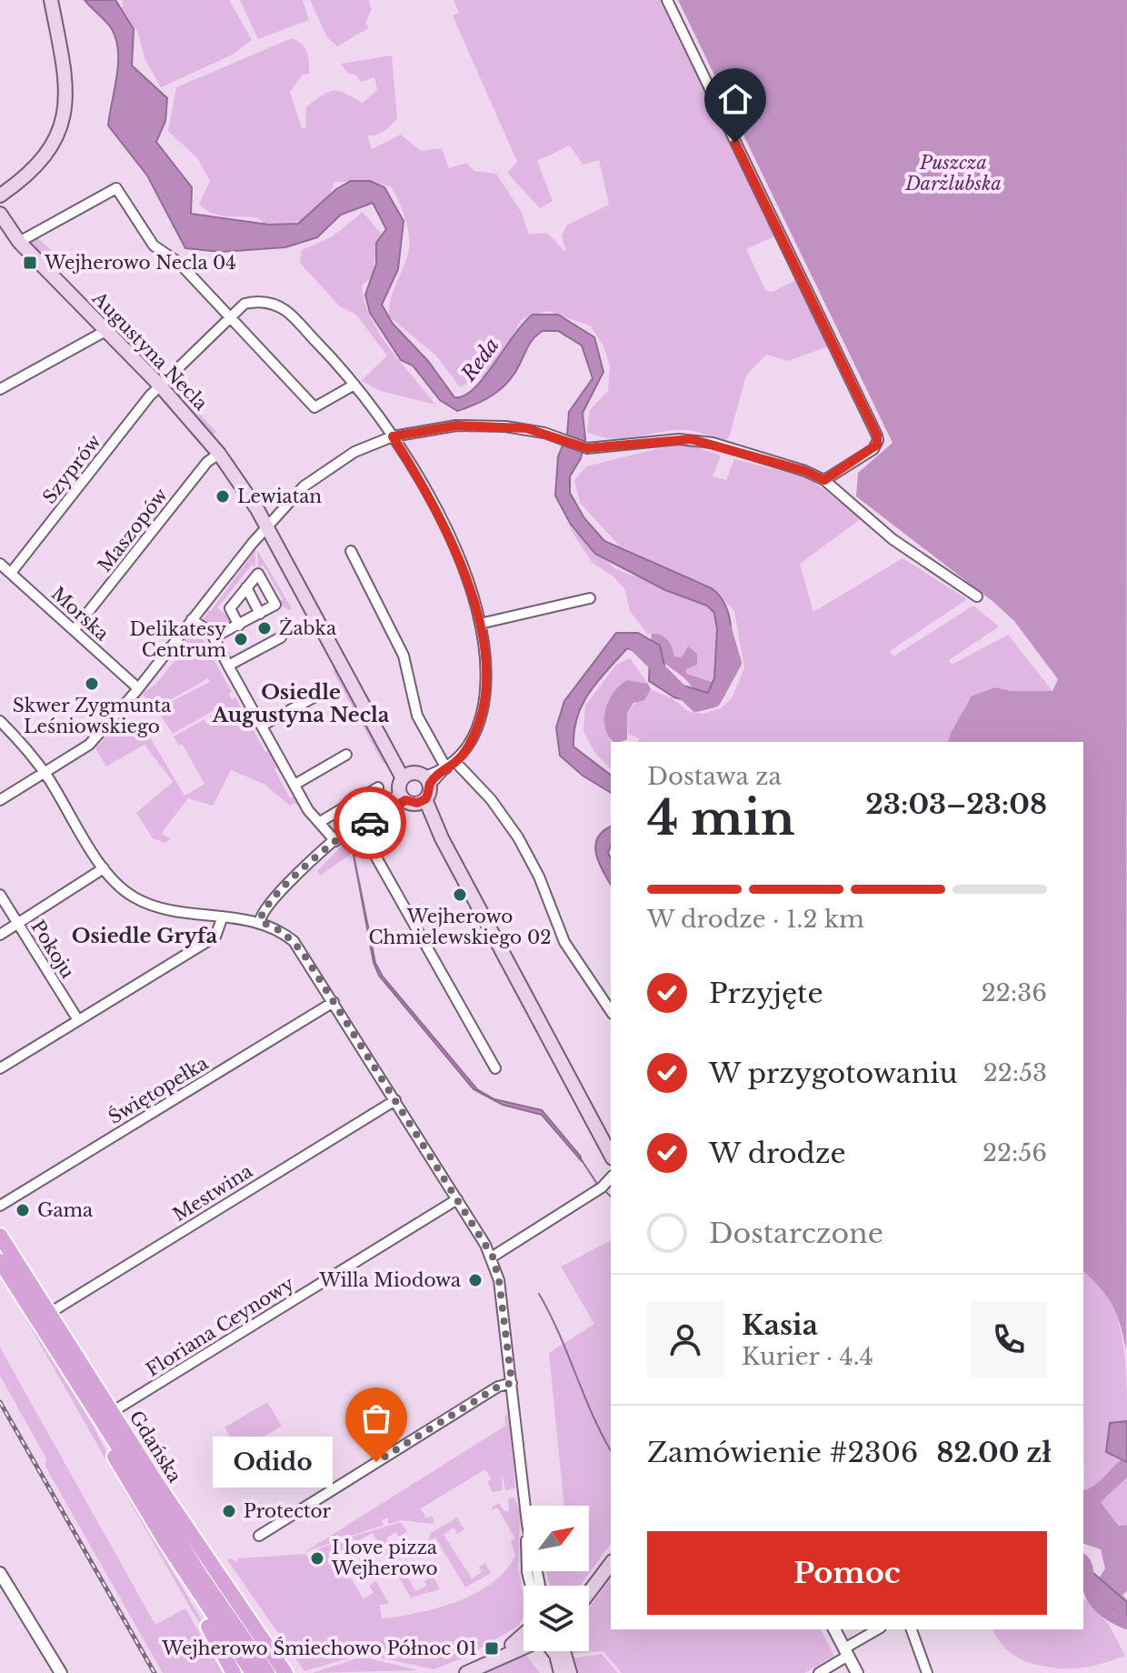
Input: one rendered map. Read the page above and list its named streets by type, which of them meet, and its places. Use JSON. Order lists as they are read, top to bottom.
{
  "streets": {
    "main road": ["Augustyna Necla", "Gdańska"],
    "street": [
      "Szyprów",
      "Maszopów",
      "Morska",
      "Pokoju",
      "Świętopełka",
      "Mestwina",
      "Floriana Ceynowy"
    ]
  },
  "crossings": [
    ["Augustyna Necla", "Szyprów"],
    ["Augustyna Necla", "Maszopów"],
    ["Szyprów", "Morska"],
    ["Maszopów", "Morska"],
    ["Mestwina", "Gdańska"],
    ["Floriana Ceynowy", "Gdańska"]
  ],
  "districts": ["Osiedle Augustyna Necla", "Osiedle Gryfa"],
  "water": ["Reda"],
  "parks": ["Puszcza Darżlubska"],
  "places": {
    "transit": ["Wejherowo Necla 04", "Wejherowo Śmiechowo Północ 01"],
    "other": [
      "Lewiatan",
      "Żabka",
      "Delikatesy Centrum",
      "Skwer Zygmunta Leśniowskiego",
      "Wejherowo Chmielewskiego 02",
      "Gama",
      "Willa Miodowa",
      "Odido",
      "Protector",
      "I love pizza Wejherowo"
    ]
  },
  "north": "top right",
  "page": {
    "heading": ["4 min", "Dostawa za", "23:03–23:08"],
    "panel": [
      "Kasia",
      "Kurier · 4.4",
      "Zamówienie #2306",
      "82.00 zł"
    ],
    "bar": "W drodze · 1.2 km",
    "list": [
      ["Przyjęte", "22:36"],
      ["W przygotowaniu", "22:53"],
      ["W drodze", "22:56"],
      "Dostarczone"
    ],
    "bubble": "Odido",
    "buttons": "Pomoc"
  }
}
